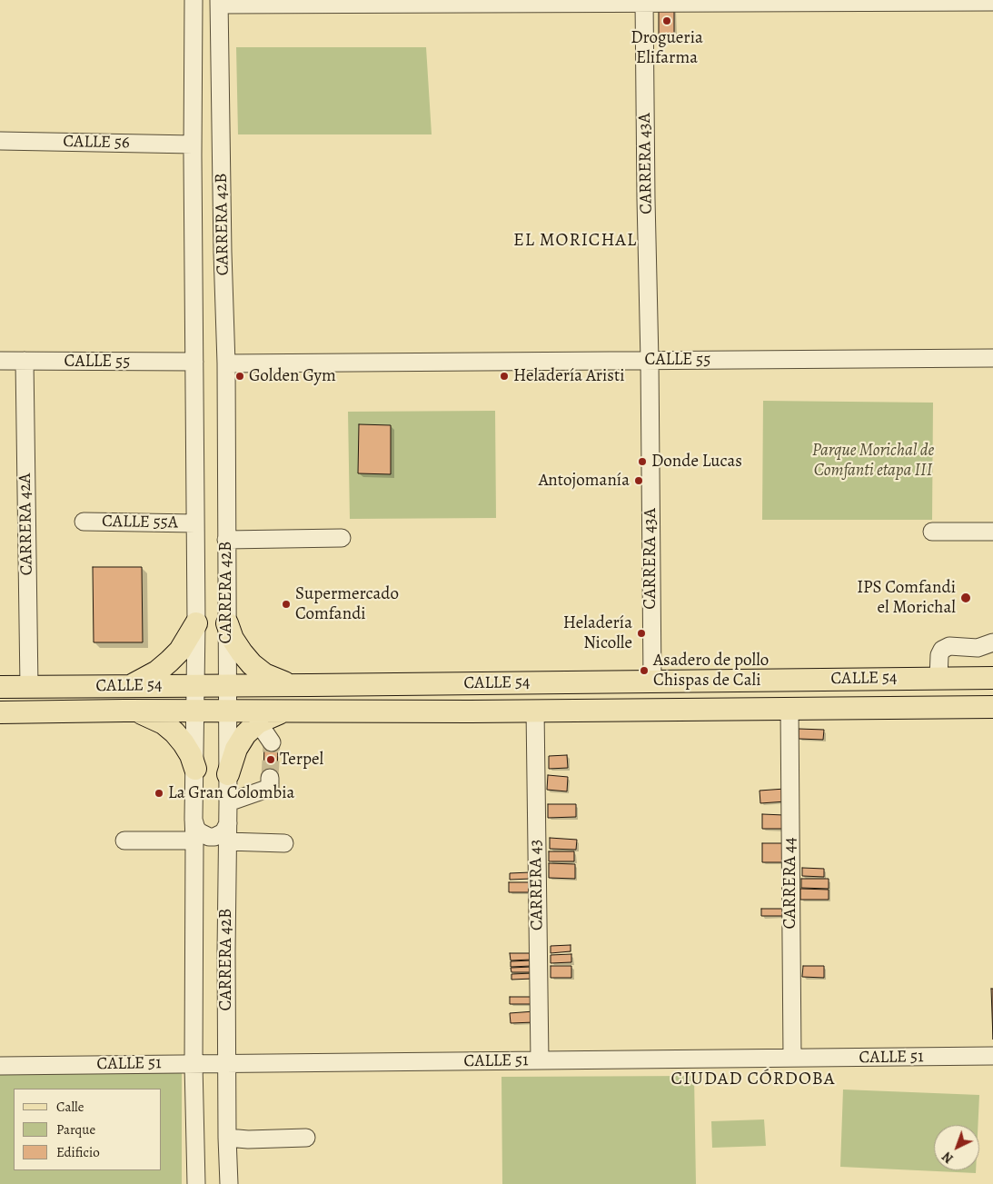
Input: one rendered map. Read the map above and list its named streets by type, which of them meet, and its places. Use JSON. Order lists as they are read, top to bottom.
{
  "streets": {
    "main road": ["CALLE 54"],
    "street": [
      "CALLE 56",
      "CARRERA 43A",
      "CARRERA 42B",
      "CALLE 55",
      "CALLE 55A",
      "CARRERA 42A",
      "CARRERA 44",
      "CARRERA 43",
      "CALLE 51"
    ]
  },
  "crossings": [
    ["CALLE 56", "CARRERA 42B"],
    ["CARRERA 43A", "CALLE 55"],
    ["CARRERA 43A", "CALLE 54"],
    ["CARRERA 42B", "CALLE 55"],
    ["CARRERA 42B", "CALLE 55A"],
    ["CARRERA 42B", "CALLE 54"],
    ["CARRERA 42B", "CALLE 51"],
    ["CALLE 55", "CARRERA 42A"],
    ["CARRERA 42A", "CALLE 54"],
    ["CALLE 54", "CARRERA 44"],
    ["CALLE 54", "CARRERA 43"],
    ["CARRERA 44", "CALLE 51"],
    ["CARRERA 43", "CALLE 51"]
  ],
  "districts": ["EL MORICHAL", "CIUDAD CÓRDOBA"],
  "parks": ["Parque Morichal de Comfanti etapa III"],
  "places": [
    "Drogueria Elifarma",
    "Golden Gym",
    "Heladería Aristi",
    "Donde Lucas",
    "Antojomanía",
    "IPS Comfandi el Morichal",
    "Supermercado Comfandi",
    "Heladería Nicolle",
    "Asadero de pollo Chispas de Cali",
    "Terpel",
    "La Gran Colombia"
  ],
  "legend": ["Calle", "Parque", "Edificio"],
  "north": "bottom left"
}
